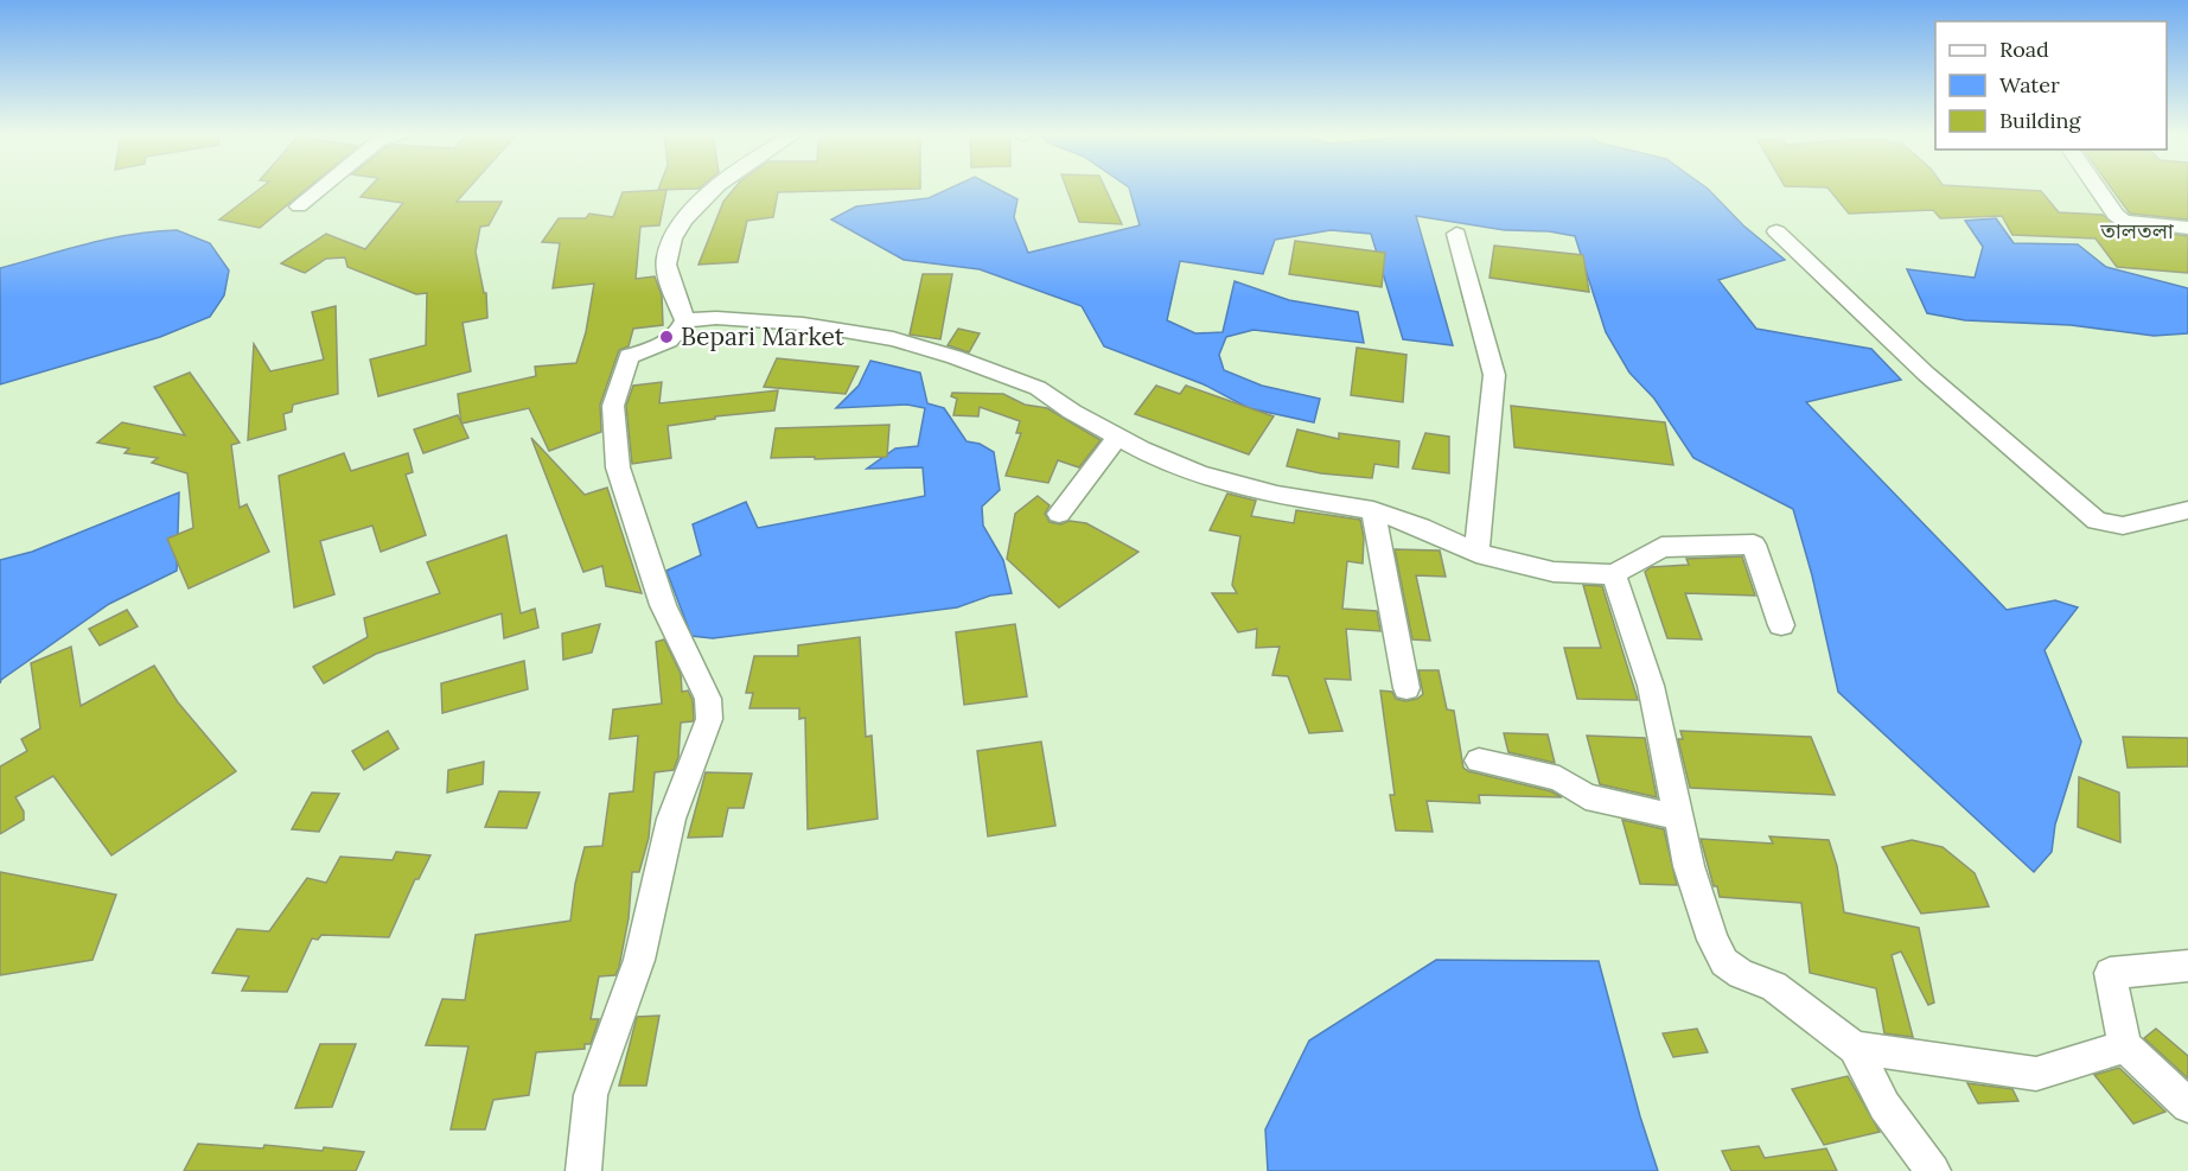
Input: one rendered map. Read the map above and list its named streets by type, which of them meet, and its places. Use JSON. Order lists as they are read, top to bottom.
{
  "districts": ["তালতলা"],
  "places": ["Bepari Market"],
  "legend": ["Road", "Water", "Building"]
}
